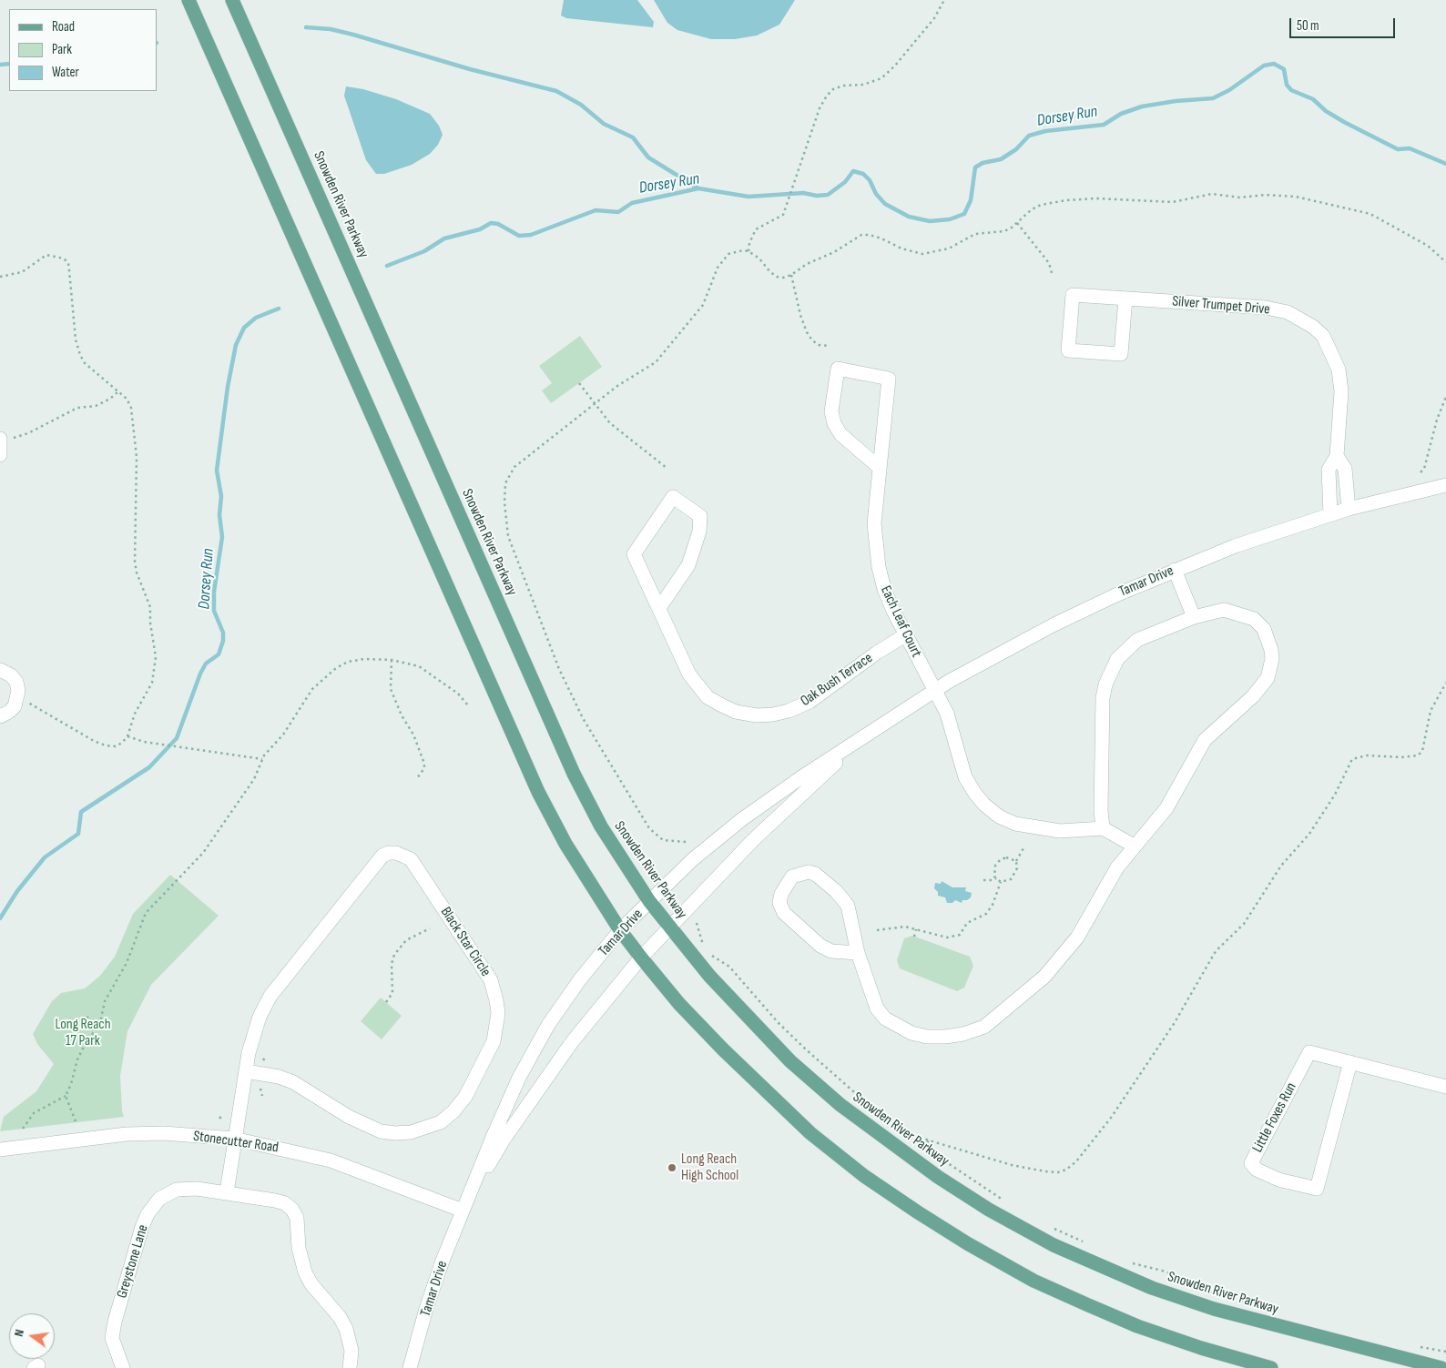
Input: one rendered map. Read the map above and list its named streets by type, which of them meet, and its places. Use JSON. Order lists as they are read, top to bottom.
{
  "streets": {
    "main road": ["Snowden River Parkway"],
    "street": [
      "Silver Trumpet Drive",
      "Tamar Drive",
      "Each Leaf Court",
      "Oak Bush Terrace",
      "Black Star Circle",
      "Little Foxes Run",
      "Stonecutter Road",
      "Greystone Lane"
    ]
  },
  "crossings": [
    ["Snowden River Parkway", "Tamar Drive"],
    ["Silver Trumpet Drive", "Tamar Drive"],
    ["Tamar Drive", "Each Leaf Court"],
    ["Tamar Drive", "Stonecutter Road"],
    ["Each Leaf Court", "Oak Bush Terrace"],
    ["Black Star Circle", "Stonecutter Road"]
  ],
  "water": ["Dorsey Run"],
  "parks": ["Long Reach 17 Park"],
  "places": ["Long Reach High School"],
  "legend": ["Road", "Park", "Water"],
  "scale_bar": "50 m",
  "north": "left"
}
